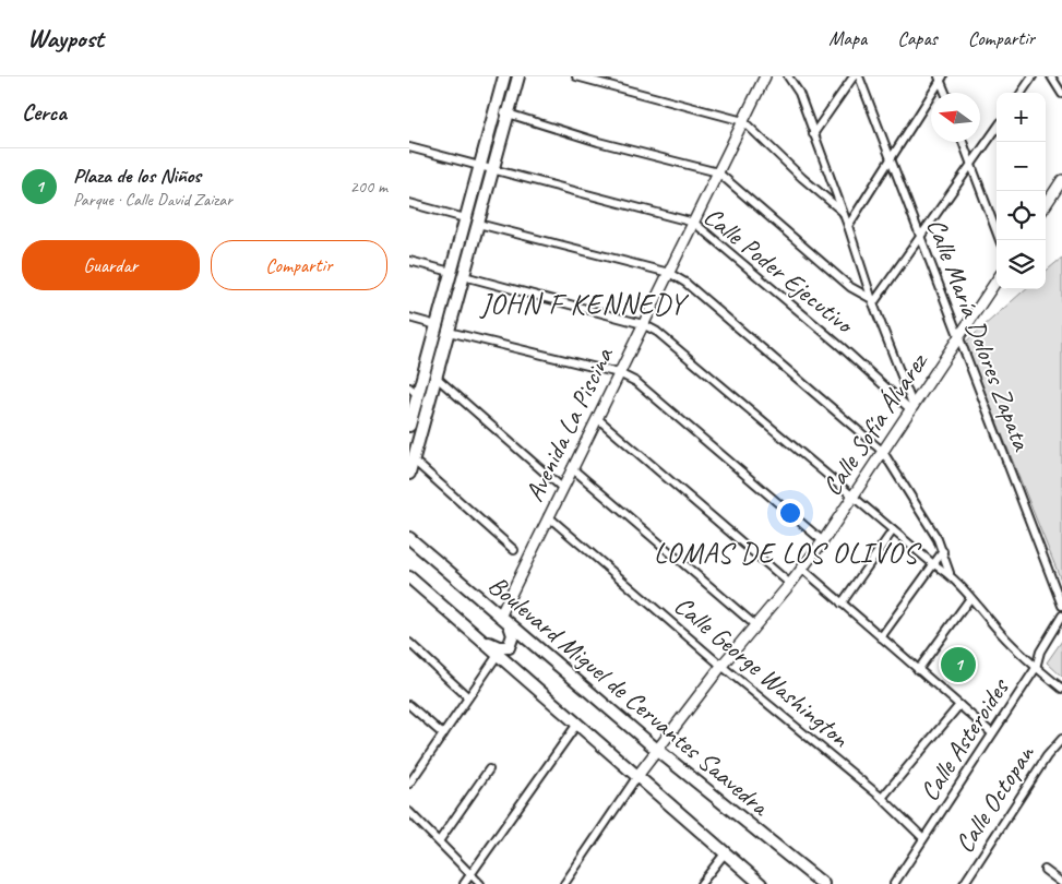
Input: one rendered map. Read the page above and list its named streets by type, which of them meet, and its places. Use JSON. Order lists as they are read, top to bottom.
{
  "streets": {
    "main road": ["Boulevard Miguel de Cervantes Saavedra"],
    "street": [
      "Calle Poder Ejecutivo",
      "Calle María Dolores Zapata",
      "Avenida La Piscina",
      "Calle Sofía Álvarez",
      "Calle George Washington",
      "Calle Asteroides",
      "Calle Octopan"
    ]
  },
  "crossings": [
    ["Calle Poder Ejecutivo", "Avenida La Piscina"],
    ["Calle Poder Ejecutivo", "Calle Sofía Álvarez"],
    ["Calle María Dolores Zapata", "Calle Sofía Álvarez"],
    ["Avenida La Piscina", "Calle George Washington"],
    ["Avenida La Piscina", "Boulevard Miguel de Cervantes Saavedra"],
    ["Calle Sofía Álvarez", "Calle George Washington"],
    ["Calle Sofía Álvarez", "Boulevard Miguel de Cervantes Saavedra"],
    ["Calle George Washington", "Calle Asteroides"]
  ],
  "districts": ["JOHN F KENNEDY", "LOMAS DE LOS OLIVOS"],
  "north": "left",
  "page": {
    "header": "Waypost",
    "nav": ["Mapa", "Capas", "Compartir"],
    "heading": "Cerca",
    "map_buttons": ["+", "−"],
    "list": [
      {
        "mark": "1",
        "name": "Plaza de los Niños",
        "note": "Parque · Calle David Zaizar",
        "value": "200 m"
      }
    ],
    "buttons": ["Guardar", "Compartir"],
    "pins": "1"
  }
}
